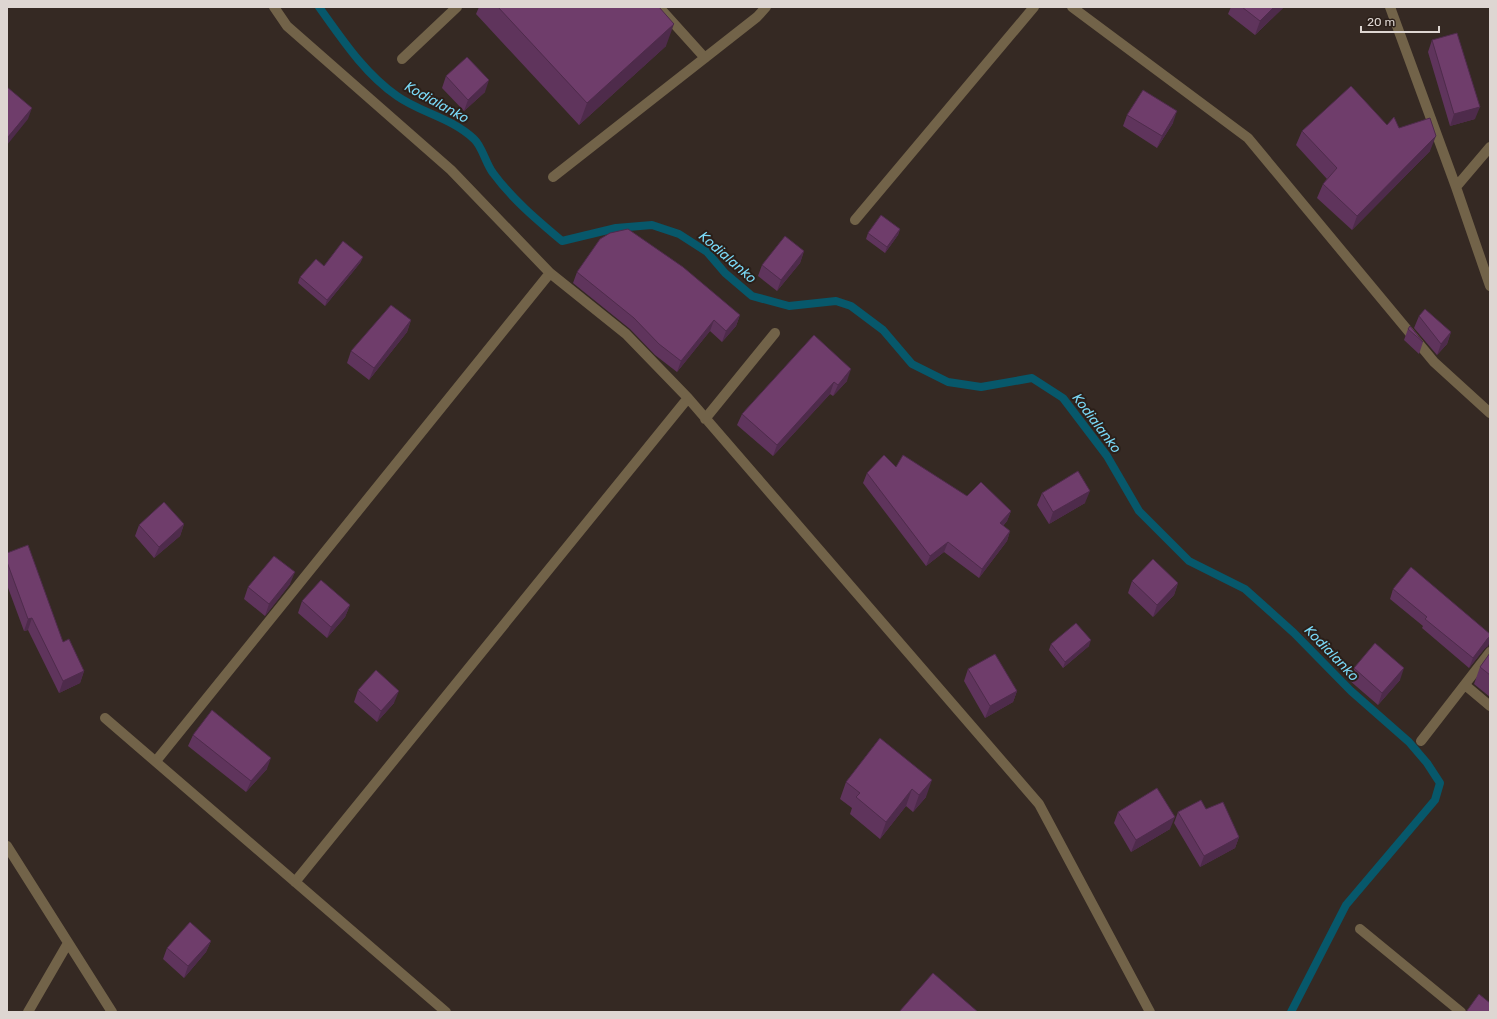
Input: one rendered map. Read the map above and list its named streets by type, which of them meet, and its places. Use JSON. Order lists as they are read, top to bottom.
{
  "water": ["Kodialanko"],
  "scale_bar": "20 m"
}
